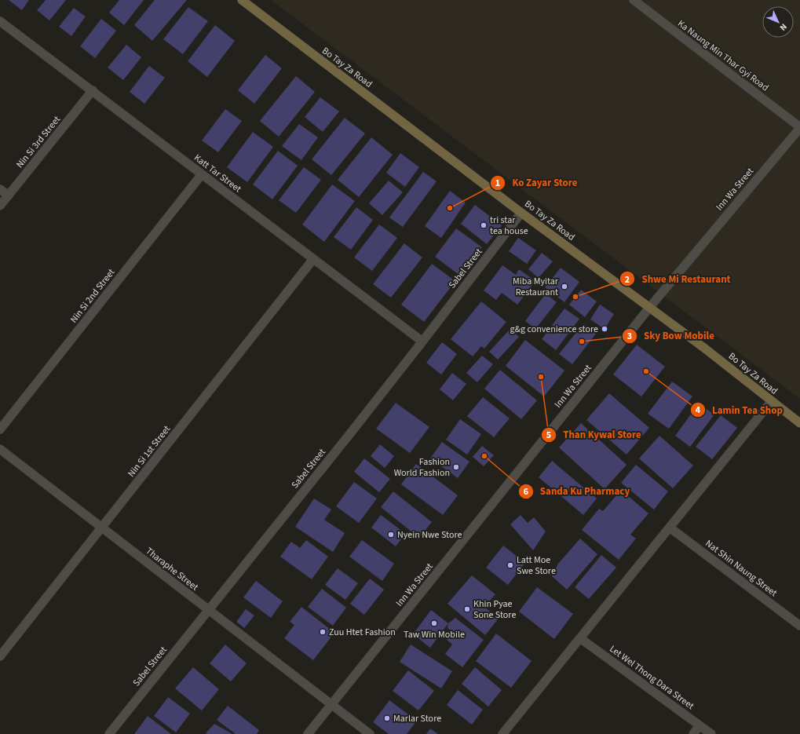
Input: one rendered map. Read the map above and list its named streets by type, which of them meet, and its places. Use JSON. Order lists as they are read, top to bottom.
{
  "streets": {
    "main road": ["Bo Tay Za Road"],
    "street": [
      "Ka Naung Min Thar Gyi Road",
      "Nin Si 3rd Street",
      "Katt Tar Street",
      "Inn Wa Street",
      "Sabel Street",
      "Nin Si 2nd Street",
      "Nin Si 1st Street",
      "Nat Shin Naung Street",
      "Tharaphe Street",
      "Let Wel Thong Dara Street"
    ]
  },
  "crossings": [
    ["Ka Naung Min Thar Gyi Road", "Inn Wa Street"],
    ["Bo Tay Za Road", "Inn Wa Street"],
    ["Bo Tay Za Road", "Sabel Street"],
    ["Nin Si 3rd Street", "Katt Tar Street"],
    ["Katt Tar Street", "Sabel Street"],
    ["Katt Tar Street", "Nin Si 2nd Street"],
    ["Katt Tar Street", "Nin Si 1st Street"],
    ["Inn Wa Street", "Tharaphe Street"],
    ["Sabel Street", "Tharaphe Street"],
    ["Nin Si 1st Street", "Tharaphe Street"]
  ],
  "places": [
    "Ko Zayar Store",
    "tri star tea house",
    "Miba Myitar Restaurant",
    "Shwe Mi Restaurant",
    "g&g convenience store",
    "Sky Bow Mobile",
    "Lamin Tea Shop",
    "Than Kywal Store",
    "Sanda Ku Pharmacy",
    "Fashion World Fashion",
    "Nyein Nwe Store",
    "Latt Moe Swe Store",
    "Khin Pyae Sone Store",
    "Taw Win Mobile",
    "Zuu Htet Fashion",
    "Marlar Store"
  ],
  "north": "bottom right"
}
